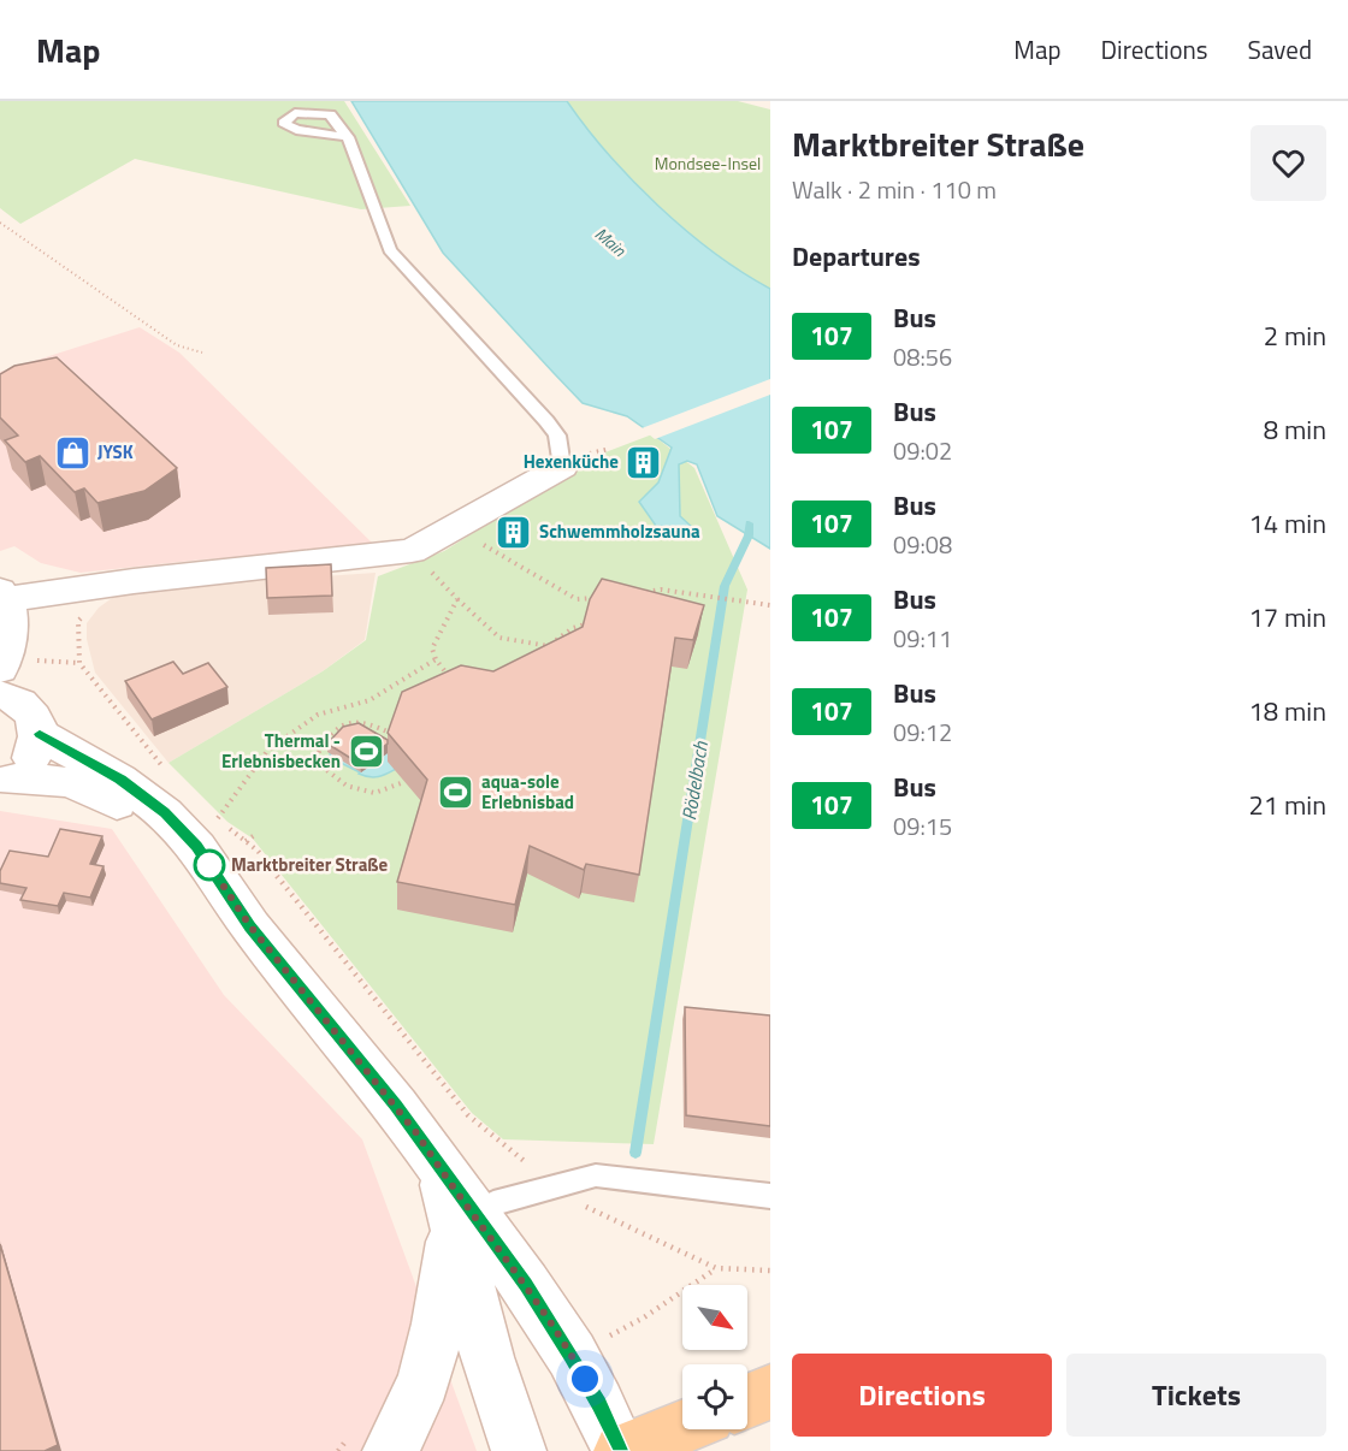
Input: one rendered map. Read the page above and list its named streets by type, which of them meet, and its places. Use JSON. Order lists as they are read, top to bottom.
{
  "water": ["Main", "Rödelbach"],
  "parks": ["Mondsee-Insel"],
  "places": {
    "shop": ["JYSK"],
    "building": ["Hexenküche", "Schwemmholzsauna"],
    "sports": ["Thermal - Erlebnisbecken", "aqua-sole Erlebnisbad"],
    "other": ["Marktbreiter Straße"]
  },
  "lines": ["bus line 107"],
  "north": "bottom right",
  "page": {
    "header": "Map",
    "nav": ["Map", "Directions", "Saved"],
    "heading": [
      ["Marktbreiter Straße", "Walk · 2 min · 110 m"],
      "Departures"
    ],
    "list": [
      {
        "mark": "107",
        "name": "Bus",
        "note": "08:56",
        "value": "2 min"
      },
      {
        "mark": "107",
        "name": "Bus",
        "note": "09:02",
        "value": "8 min"
      },
      {
        "mark": "107",
        "name": "Bus",
        "note": "09:08",
        "value": "14 min"
      },
      {
        "mark": "107",
        "name": "Bus",
        "note": "09:11",
        "value": "17 min"
      },
      {
        "mark": "107",
        "name": "Bus",
        "note": "09:12",
        "value": "18 min"
      },
      {
        "mark": "107",
        "name": "Bus",
        "note": "09:15",
        "value": "21 min"
      }
    ],
    "buttons": ["Directions", "Tickets"]
  }
}
